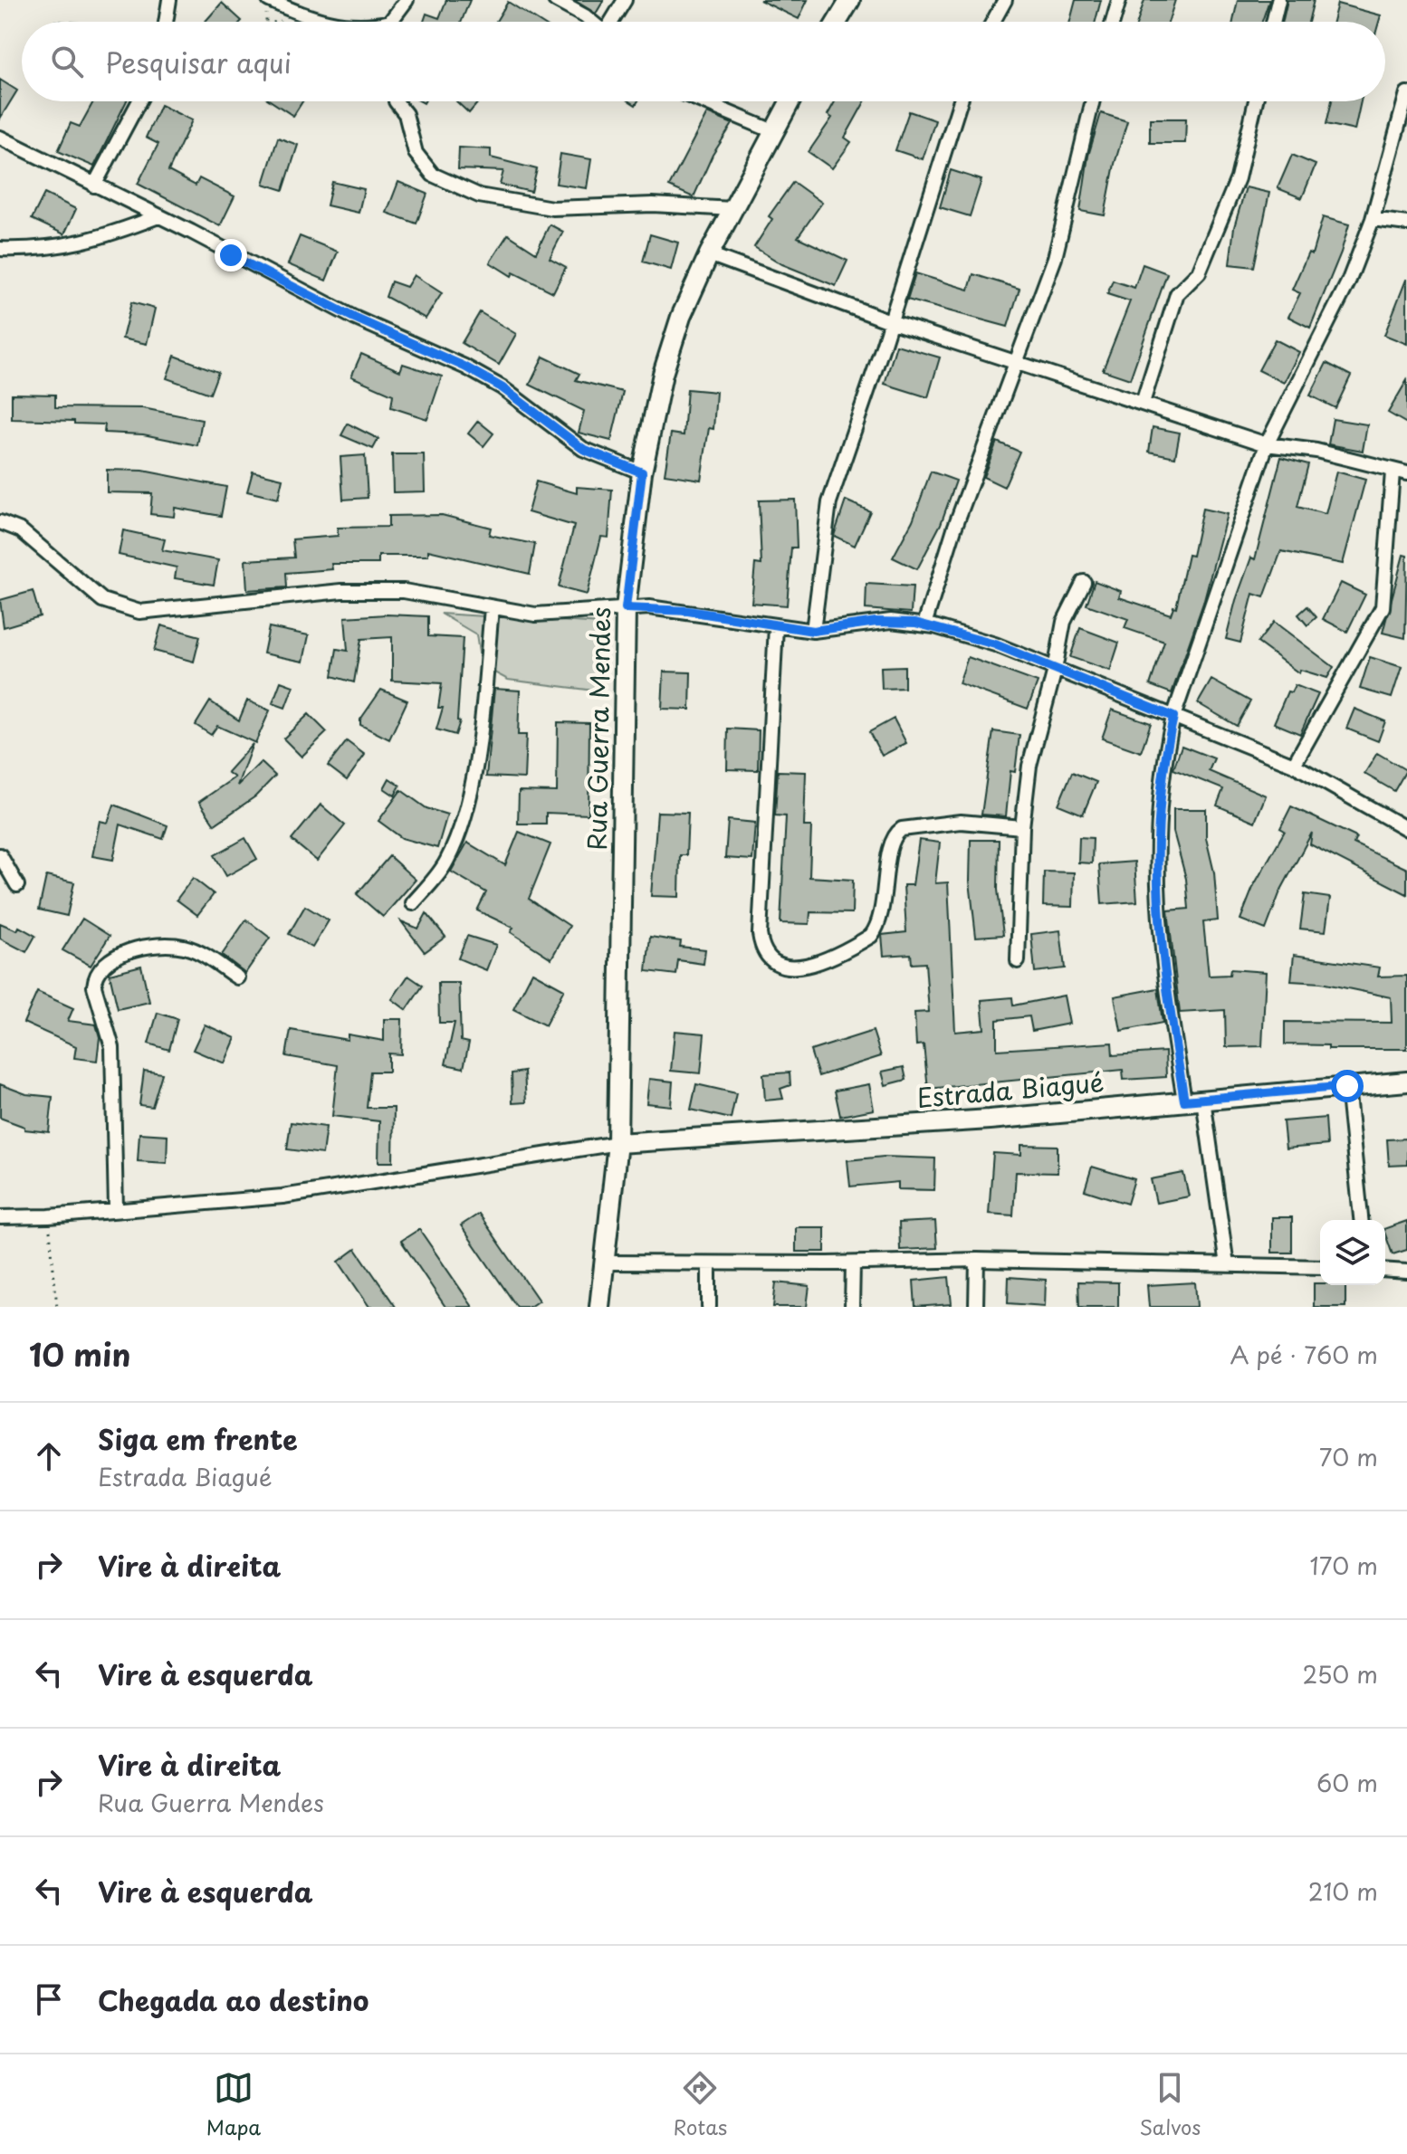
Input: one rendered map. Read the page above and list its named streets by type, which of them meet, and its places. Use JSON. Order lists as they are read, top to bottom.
{
  "streets": {
    "street": ["Rua Guerra Mendes", "Estrada Biagué"]
  },
  "crossings": [
    ["Rua Guerra Mendes", "Estrada Biagué"]
  ],
  "page": {
    "search": "Pesquisar aqui",
    "heading": ["10 min", "A pé · 760 m"],
    "list": [
      ["Siga em frente", "Estrada Biagué", "70 m"],
      ["Vire à direita", "170 m"],
      ["Vire à esquerda", "250 m"],
      ["Vire à direita", "Rua Guerra Mendes", "60 m"],
      ["Vire à esquerda", "210 m"],
      "Chegada ao destino"
    ],
    "nav": ["Mapa", "Rotas", "Salvos"]
  }
}
